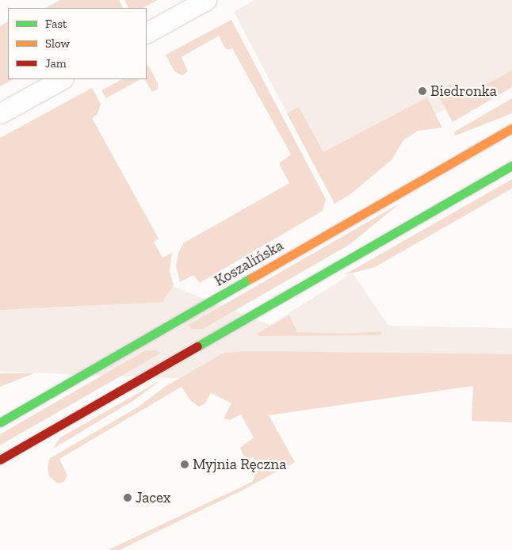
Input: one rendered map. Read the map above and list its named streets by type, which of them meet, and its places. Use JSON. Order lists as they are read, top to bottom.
{
  "streets": {
    "main road": ["Koszalińska"]
  },
  "places": ["Biedronka", "Myjnia Ręczna", "Jacex"],
  "legend": ["Fast", "Slow", "Jam"]
}
